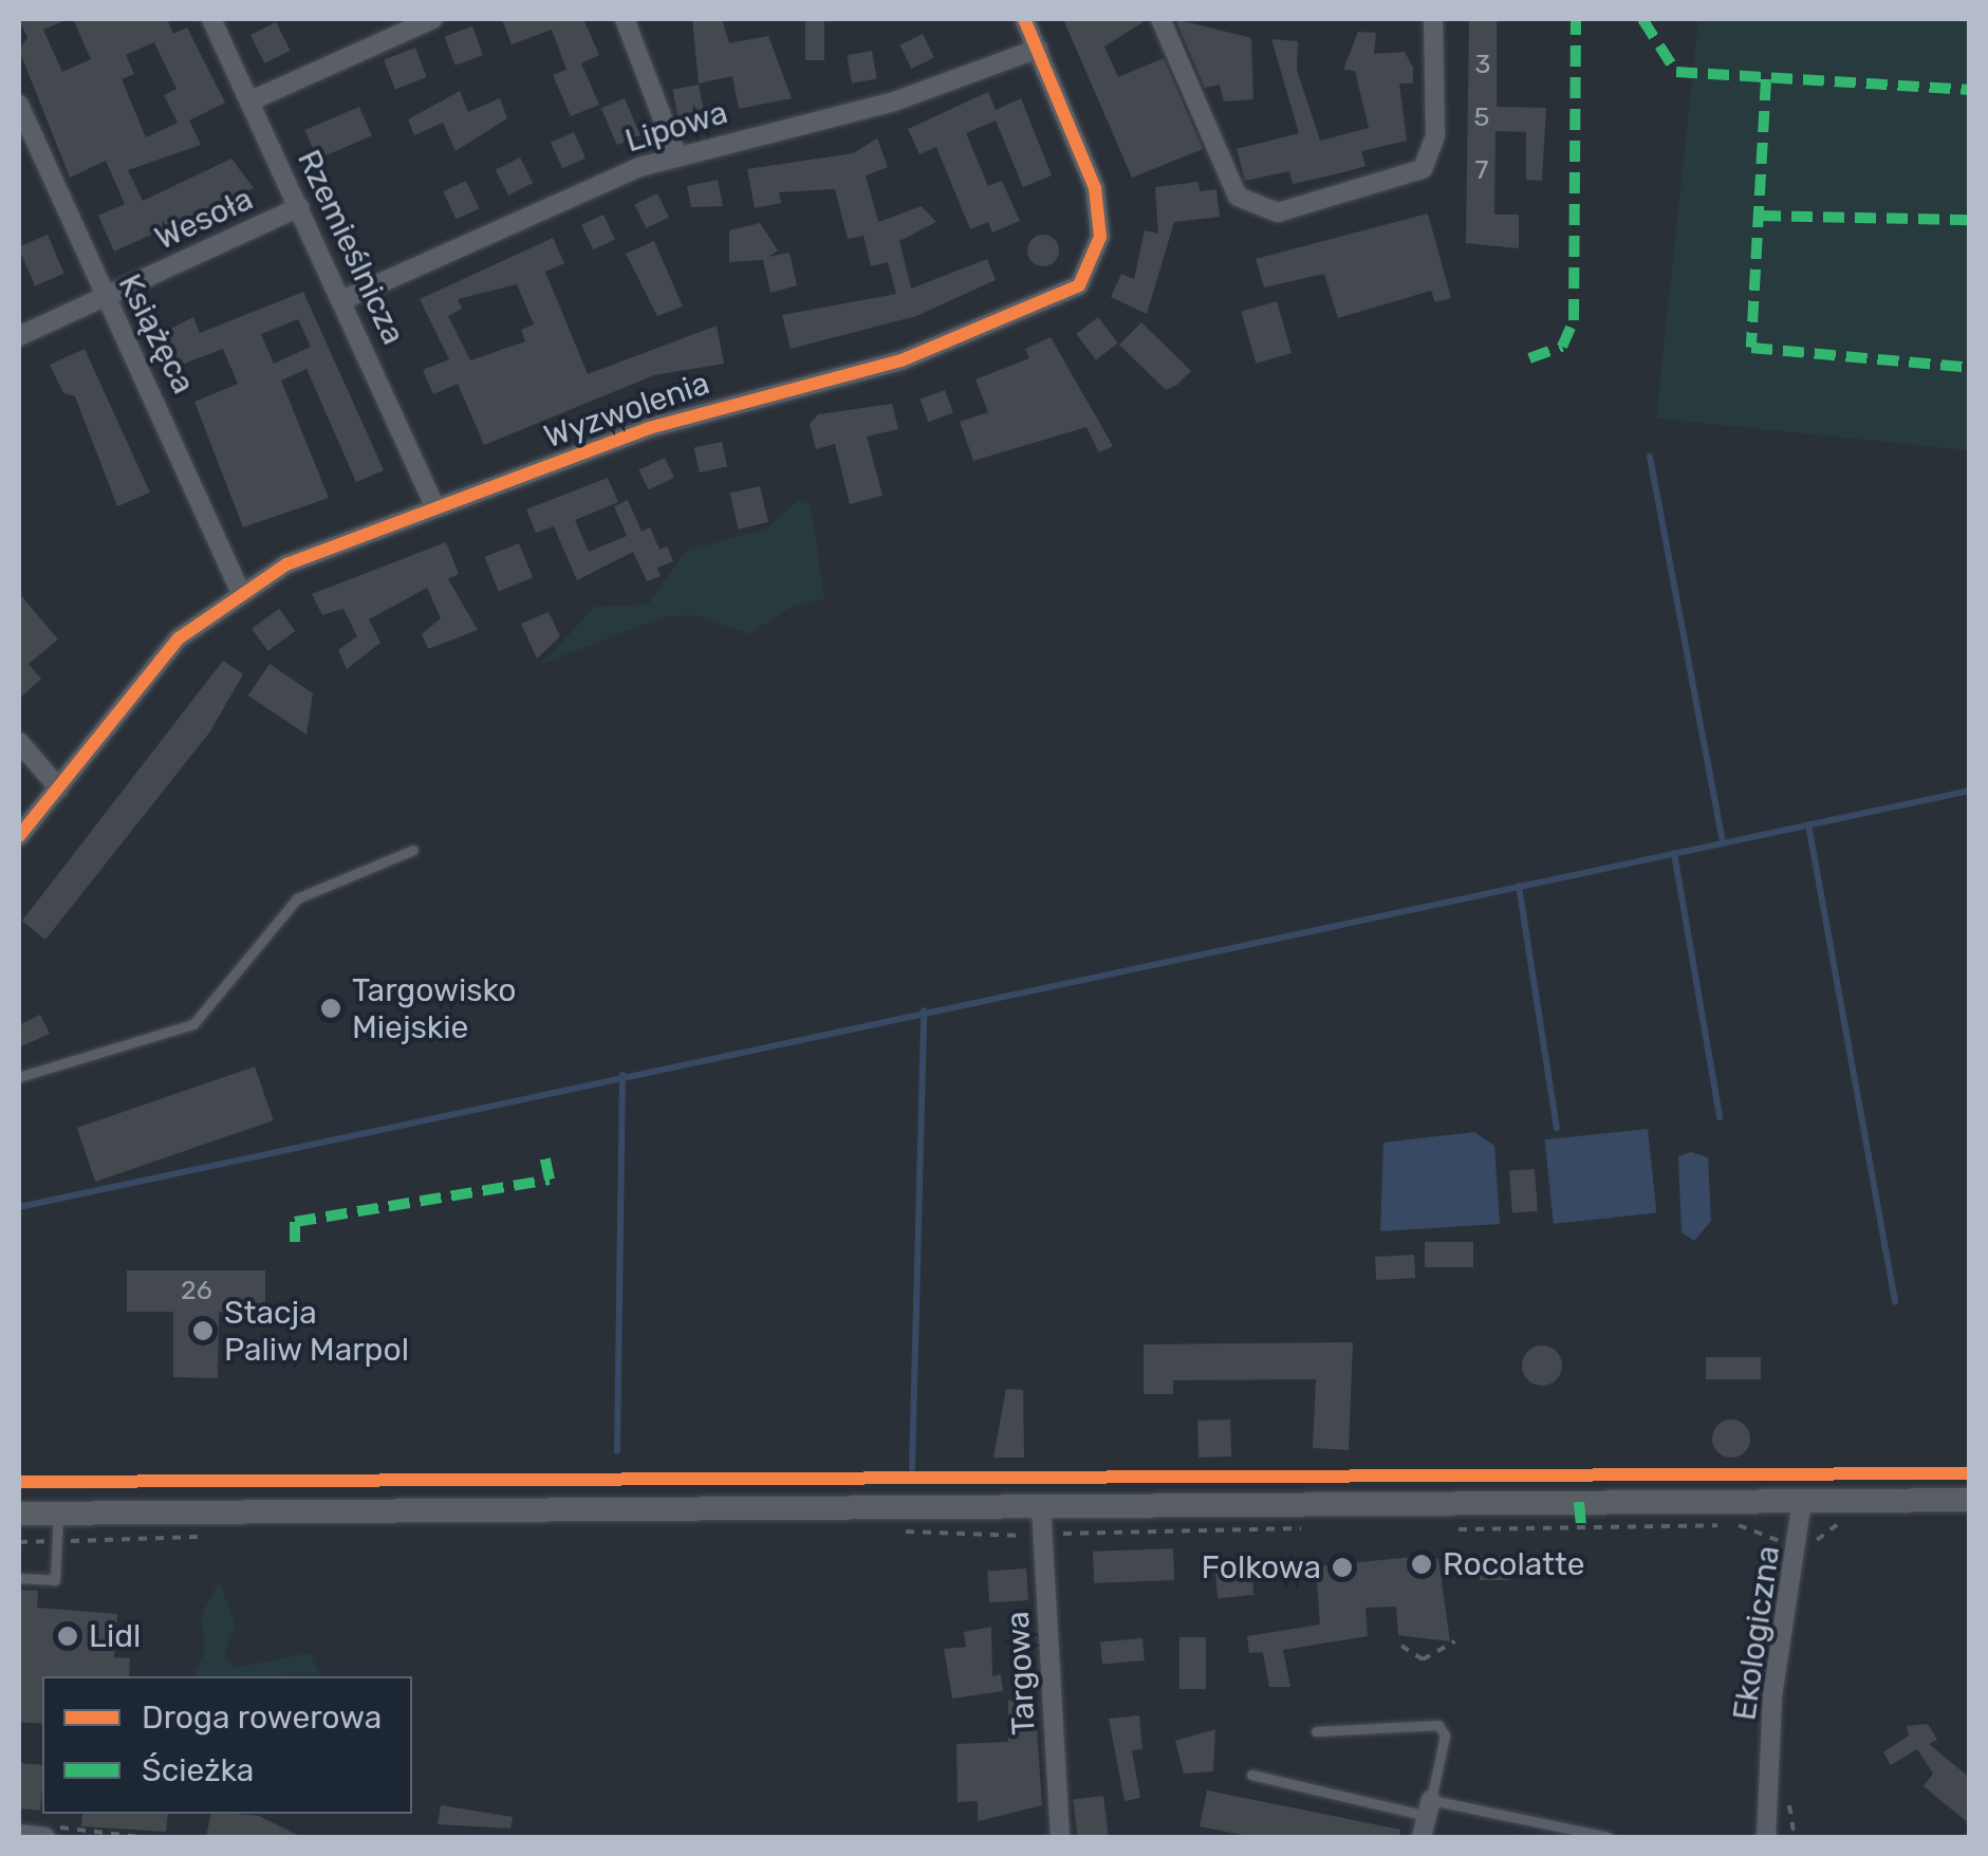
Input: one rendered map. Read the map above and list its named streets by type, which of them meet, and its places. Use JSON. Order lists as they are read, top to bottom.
{
  "streets": {
    "street": [
      "Lipowa",
      "Wesoła",
      "Rzemieślnicza",
      "Książęca",
      "Wyzwolenia",
      "Ekologiczna",
      "Targowa"
    ]
  },
  "crossings": [
    ["Lipowa", "Rzemieślnicza"],
    ["Lipowa", "Wyzwolenia"],
    ["Wesoła", "Rzemieślnicza"],
    ["Wesoła", "Książęca"],
    ["Rzemieślnicza", "Wyzwolenia"],
    ["Książęca", "Wyzwolenia"]
  ],
  "places": [
    "Targowisko Miejskie",
    "Stacja Paliw Marpol",
    "Rocolatte",
    "Folkowa",
    "Lidl"
  ],
  "house_numbers": [
    "3",
    "5",
    "7",
    "26"
  ],
  "legend": ["Droga rowerowa", "Ścieżka"]
}
